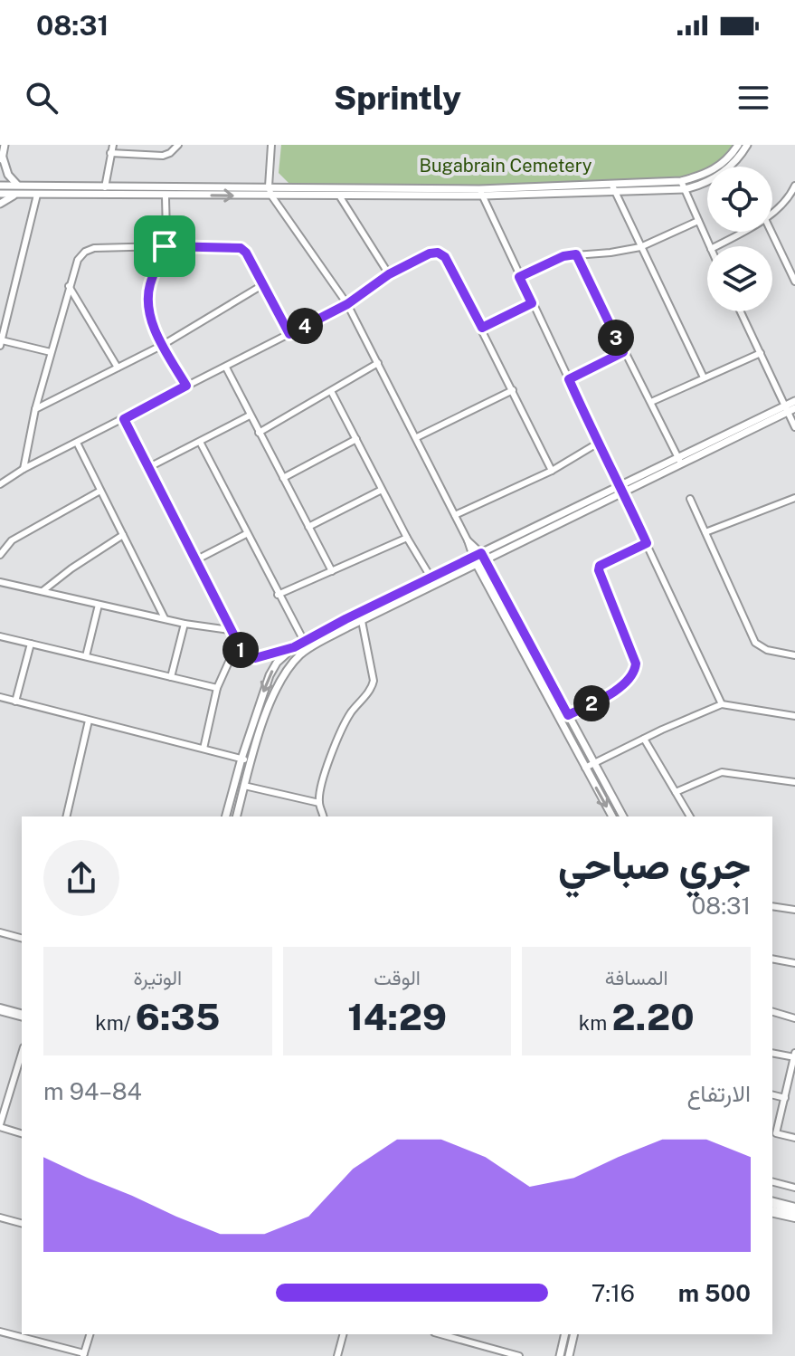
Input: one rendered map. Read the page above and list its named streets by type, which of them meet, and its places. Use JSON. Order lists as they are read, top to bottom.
{
  "parks": ["Bugabrain Cemetery"],
  "page": {
    "status": "08:31",
    "header": "Sprintly",
    "pins": [
      "4",
      "3",
      "1",
      "2"
    ],
    "heading": ["جري صباحي", "08:31"],
    "stats": [
      ["المسافة", "2.20 km"],
      ["الوقت", "14:29"],
      ["الوتيرة", "6:35 /km"]
    ],
    "chart": ["الارتفاع", "84–94 m"],
    "list": [
      {
        "name": "500 m",
        "note": "7:16"
      }
    ]
  }
}
